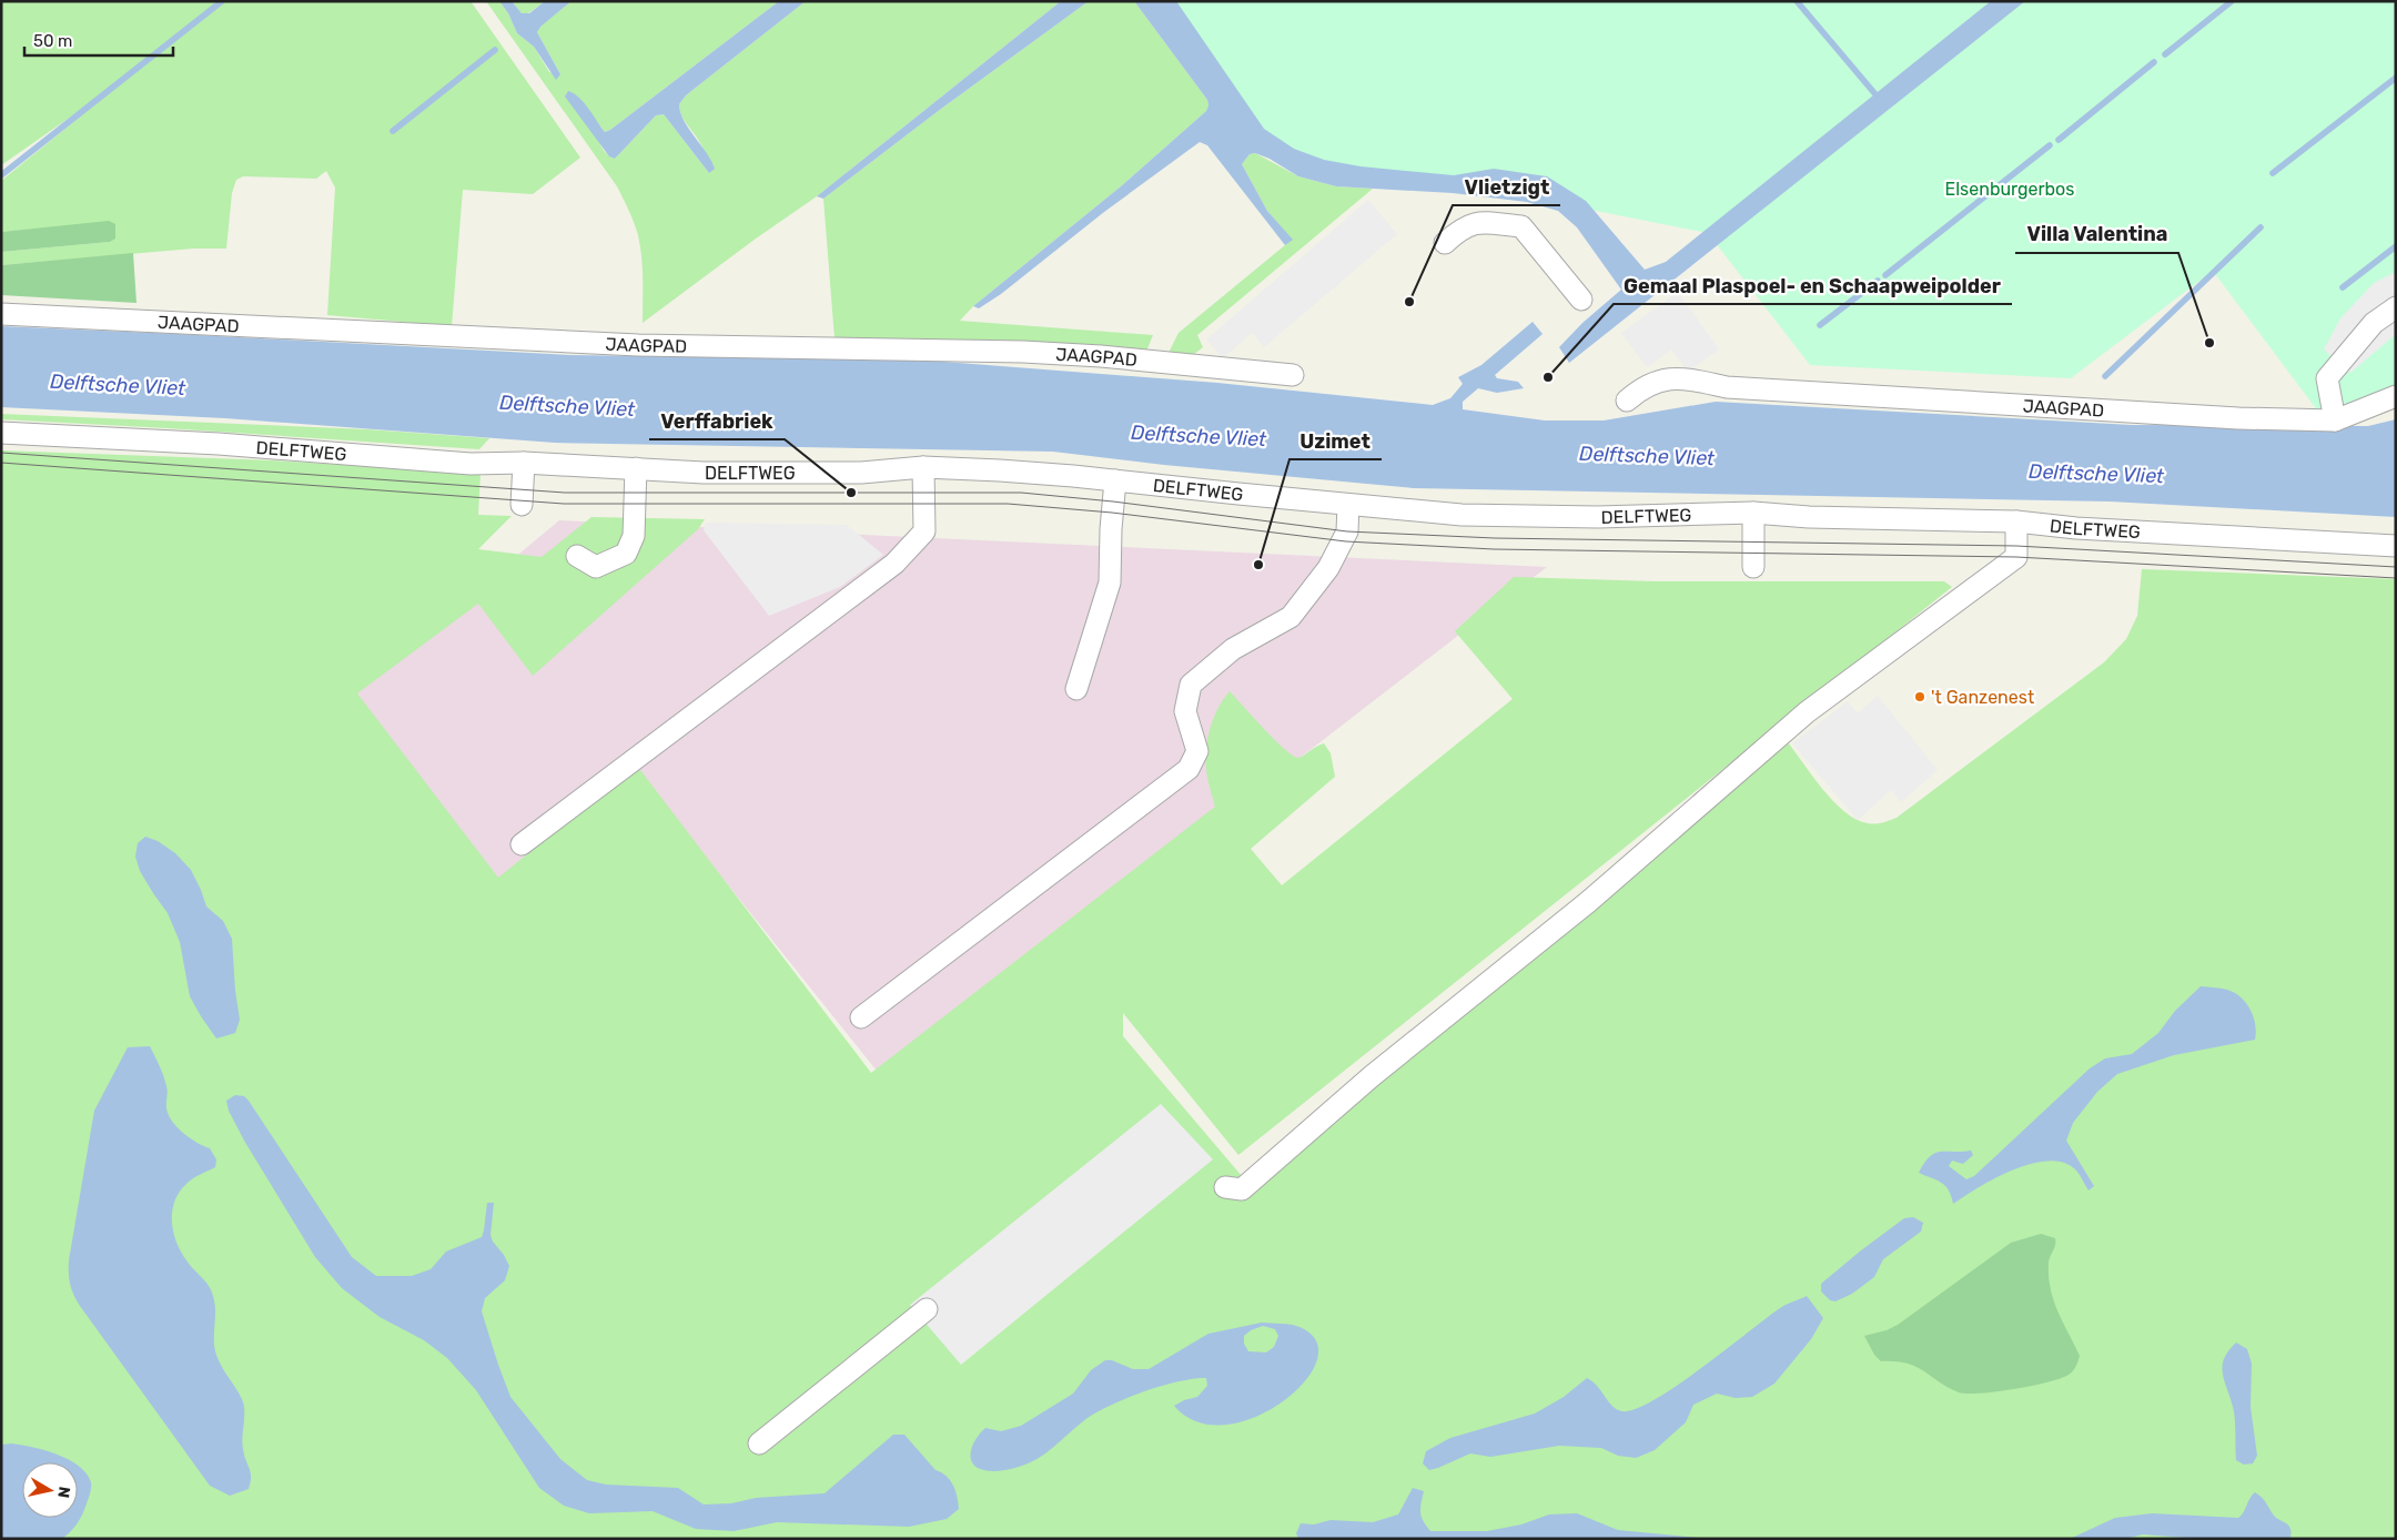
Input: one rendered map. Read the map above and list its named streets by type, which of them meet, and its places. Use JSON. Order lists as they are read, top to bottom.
{
  "streets": {
    "street": ["JAAGPAD", "DELFTWEG"]
  },
  "water": ["Delftsche Vliet"],
  "parks": ["Elsenburgerbos"],
  "places": [
    "Vlietzigt",
    "Villa Valentina",
    "Gemaal Plaspoel- en Schaapweipolder",
    "Verffabriek",
    "Uzimet",
    "'t Ganzenest"
  ],
  "scale_bar": "50 m",
  "north": "right"
}
